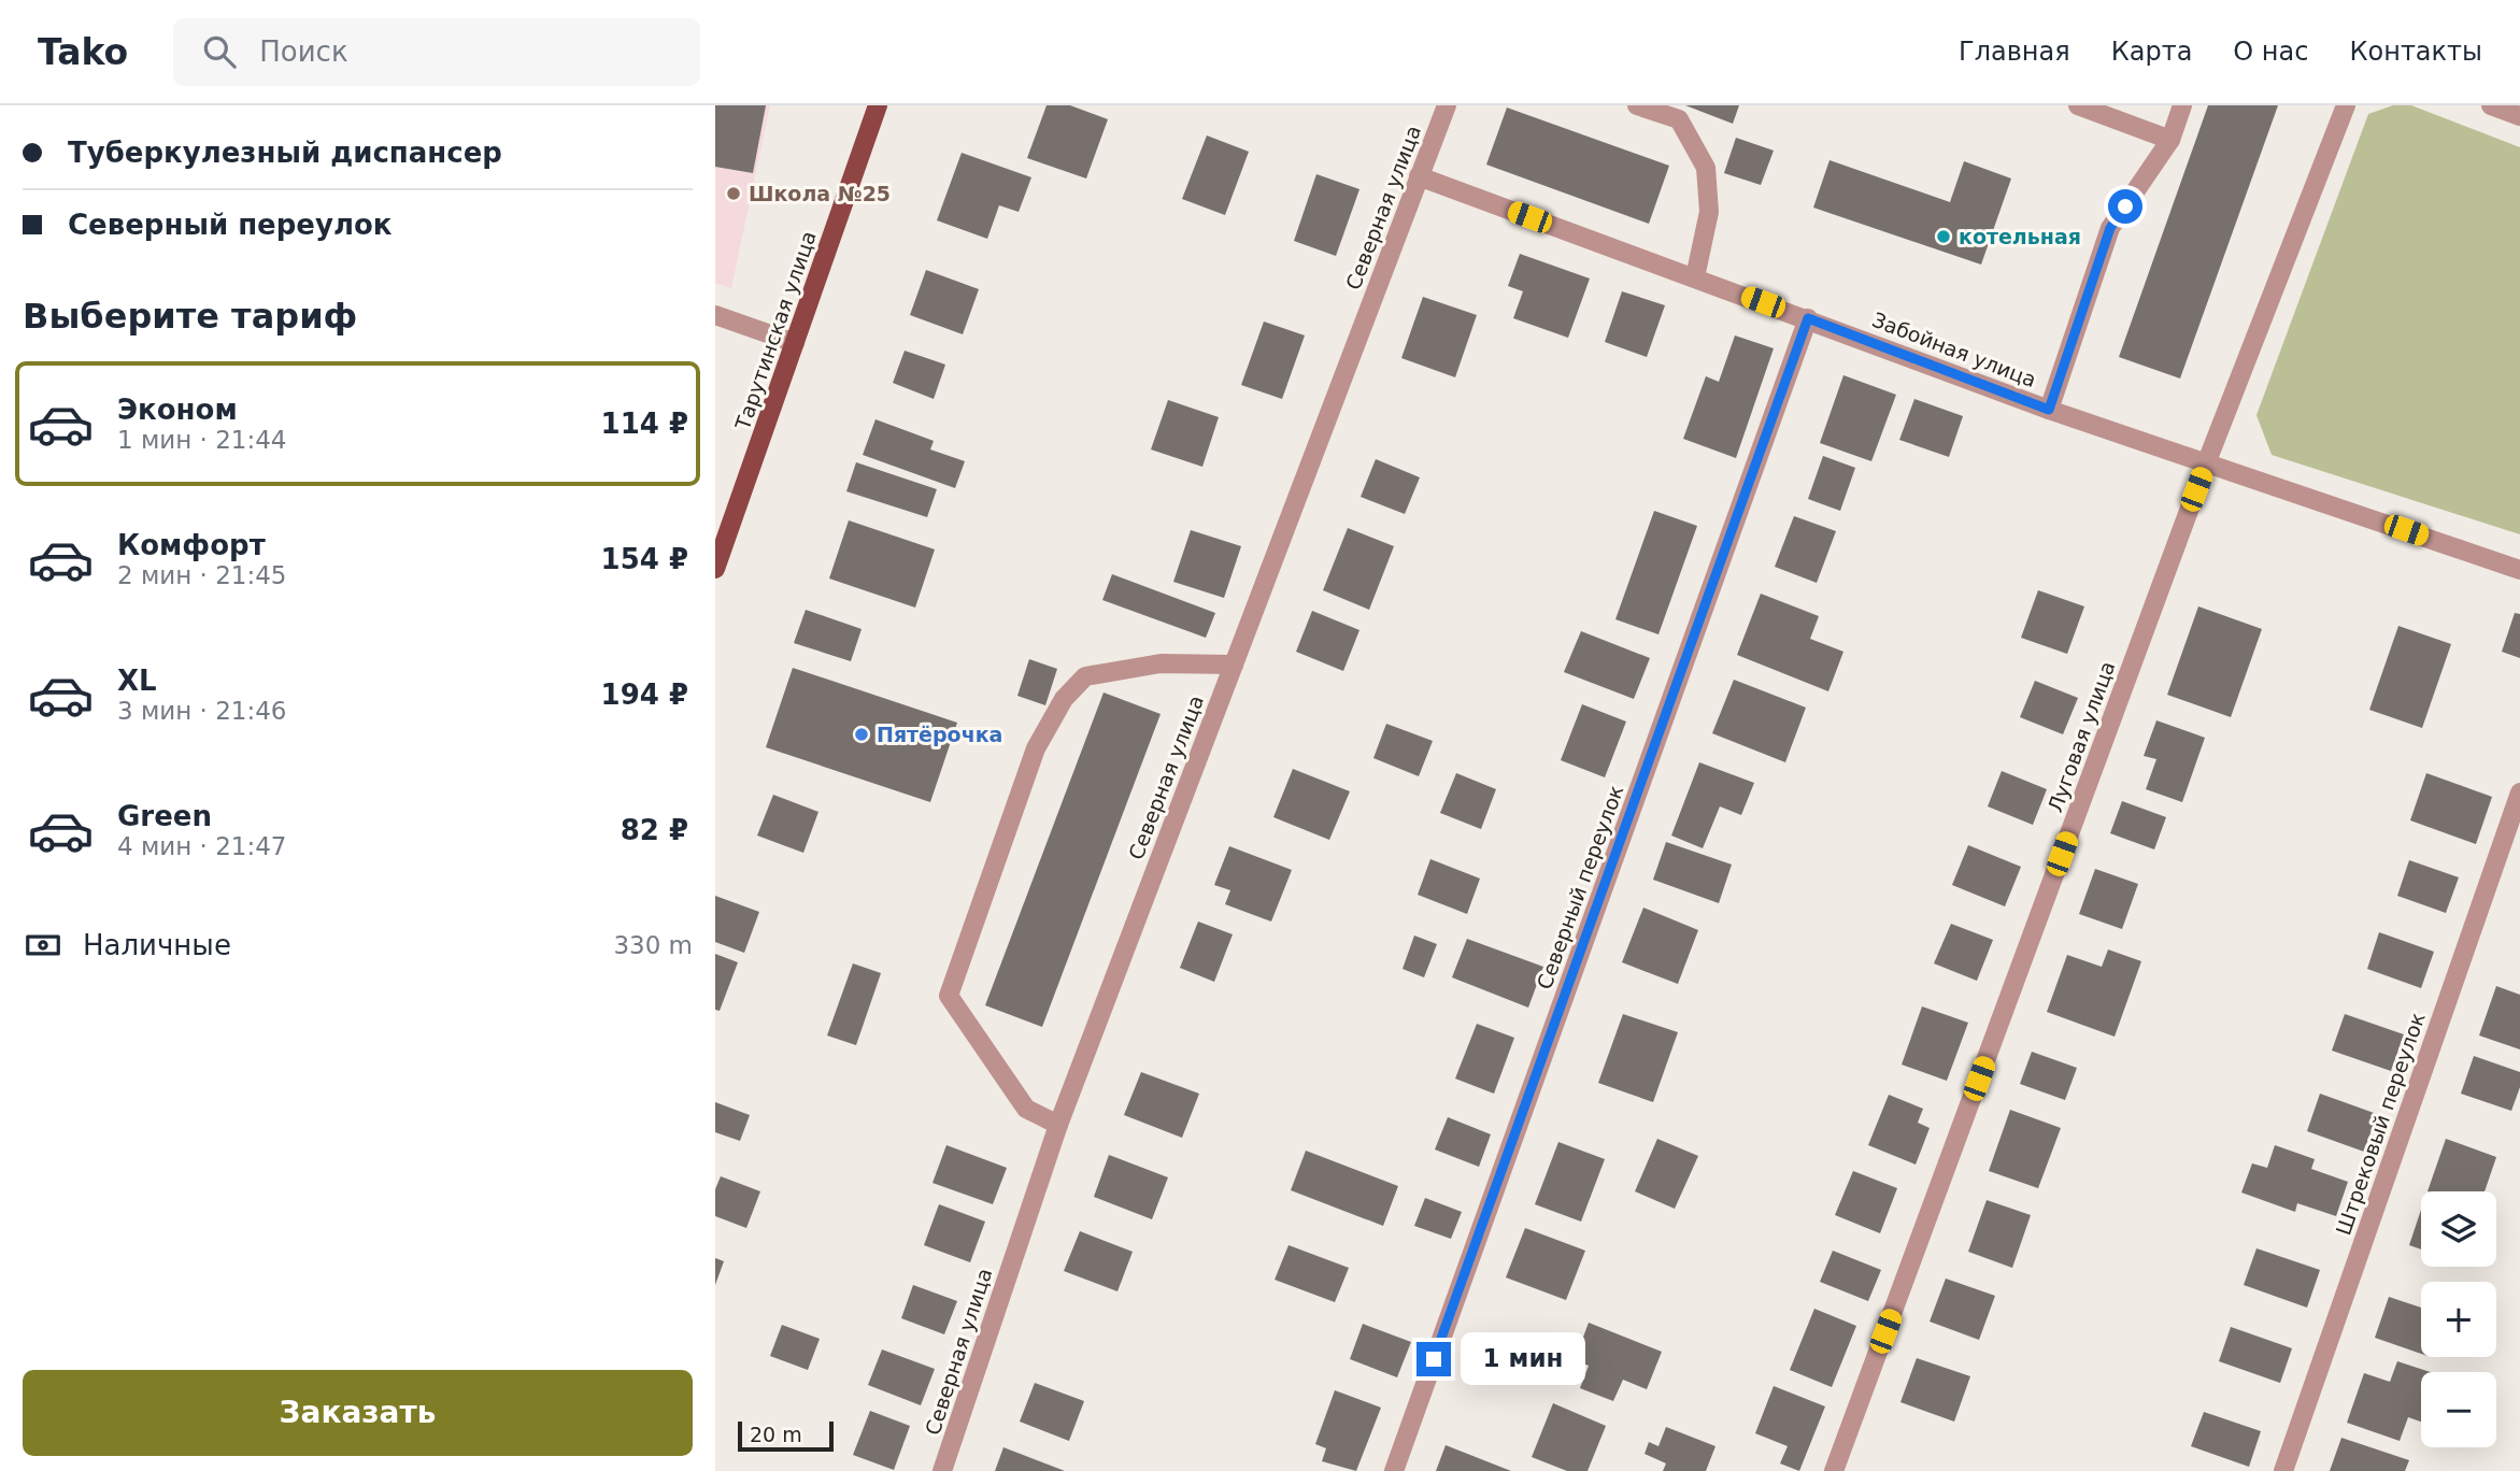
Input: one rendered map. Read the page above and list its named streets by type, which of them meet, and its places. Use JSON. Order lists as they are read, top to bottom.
{
  "streets": {
    "main road": ["Тарутинская улица"],
    "street": [
      "Северная улица",
      "Забойная улица",
      "Луговая улица",
      "Северный переулок",
      "Штрековый переулок"
    ]
  },
  "crossings": [
    ["Северная улица", "Забойная улица"],
    ["Забойная улица", "Луговая улица"],
    ["Забойная улица", "Северный переулок"]
  ],
  "places": ["Школа №25", "котельная", "Пятёрочка"],
  "scale_bar": "20 m",
  "page": {
    "header": "Tako",
    "search": "Поиск",
    "nav": [
      "Главная",
      "Карта",
      "О нас",
      "Контакты"
    ],
    "banner": ["Туберкулезный диспансер", "Северный переулок"],
    "heading": "Выберите тариф",
    "list": [
      {
        "name": "Эконом",
        "note": "1 мин · 21:44",
        "value": "114 ₽"
      },
      {
        "name": "Комфорт",
        "note": "2 мин · 21:45",
        "value": "154 ₽"
      },
      {
        "name": "XL",
        "note": "3 мин · 21:46",
        "value": "194 ₽"
      },
      {
        "name": "Green",
        "note": "4 мин · 21:47",
        "value": "82 ₽"
      }
    ],
    "pay": ["Наличные", "330 m"],
    "map_buttons": ["+", "−"],
    "bubble": "1 мин",
    "buttons": "Заказать",
    "scale": "20 m"
  }
}
